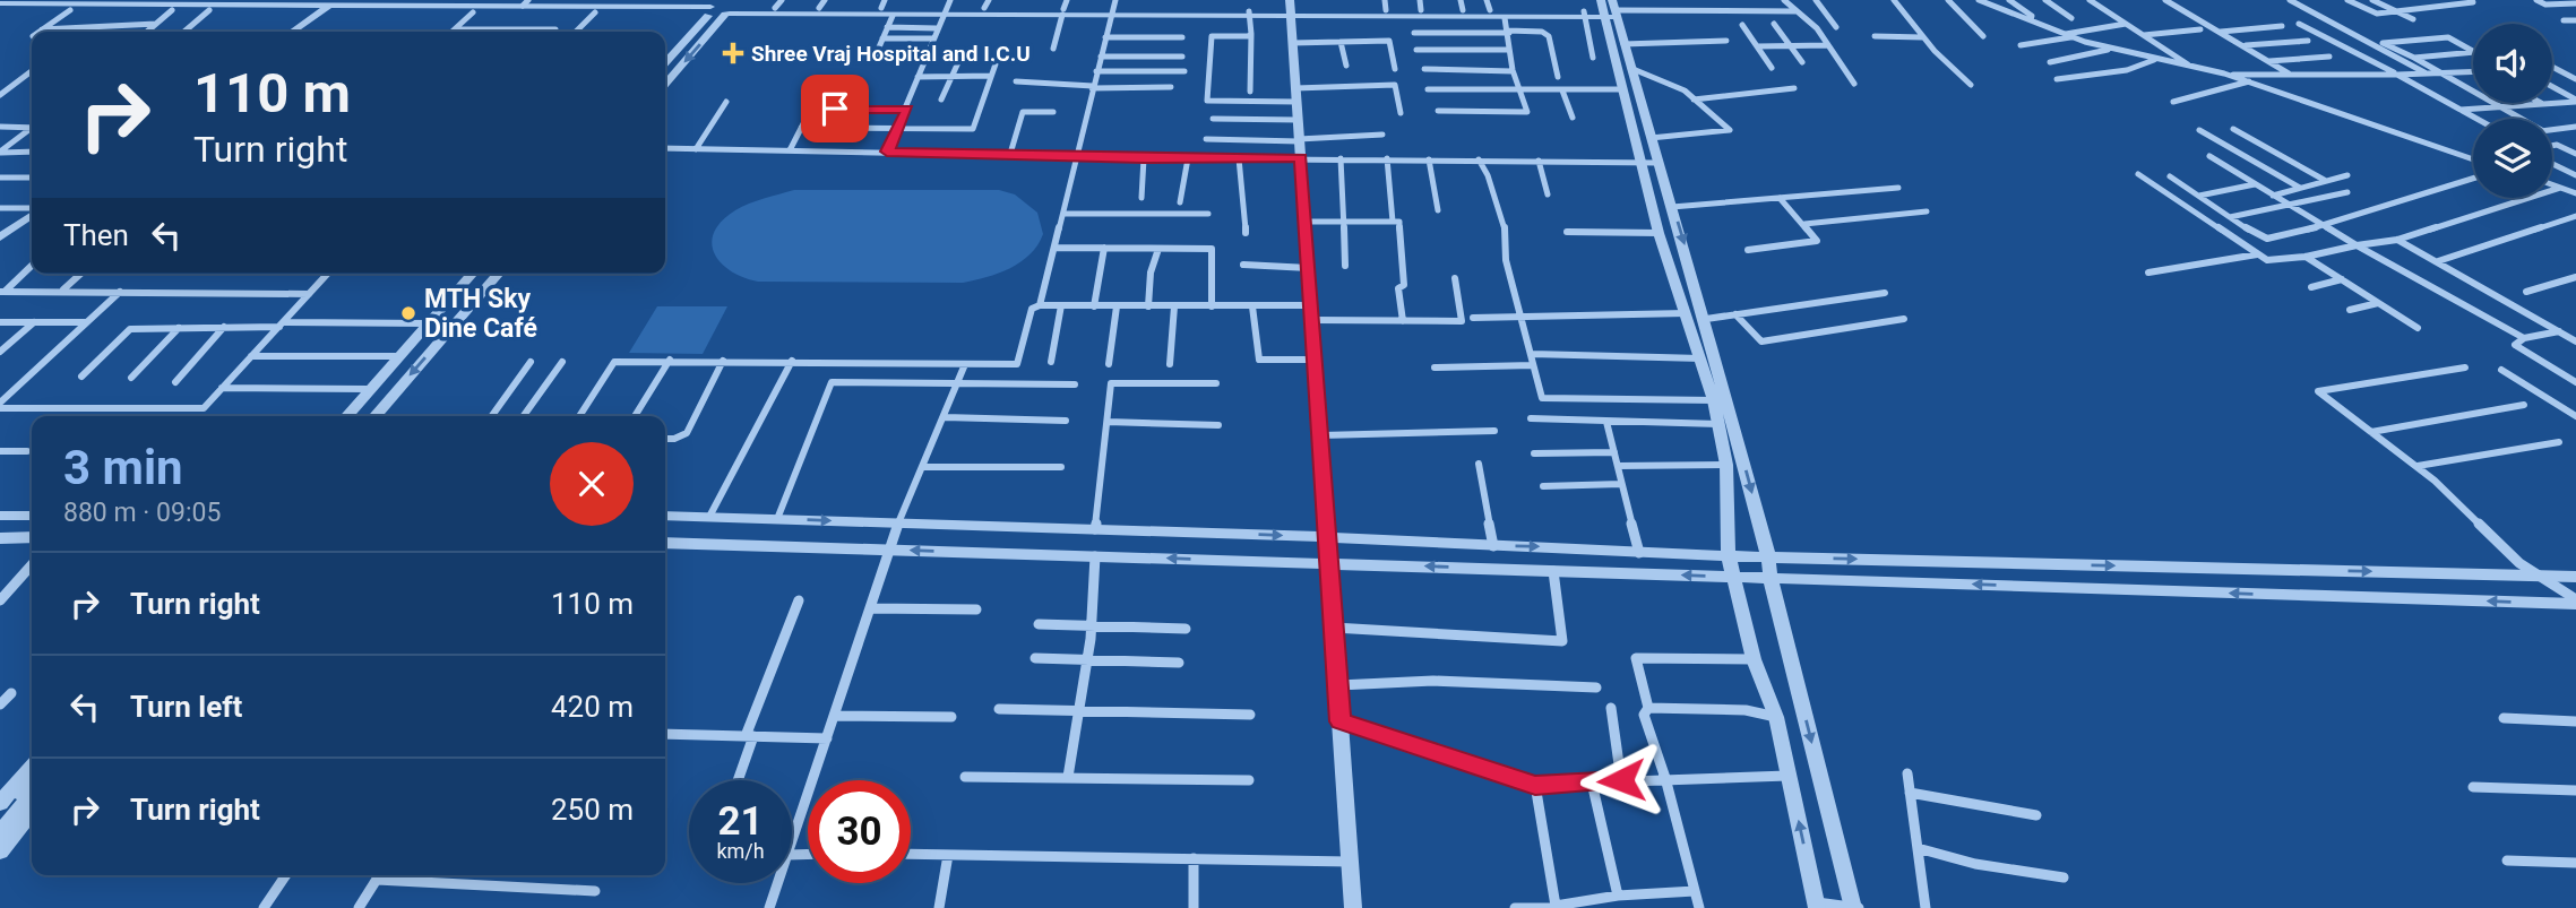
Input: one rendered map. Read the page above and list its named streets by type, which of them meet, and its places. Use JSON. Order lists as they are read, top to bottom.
{
  "places": {
    "health": ["Shree Vraj Hospital and I.C.U"],
    "other": ["MTH Sky Dine Café"]
  },
  "page": {
    "turn": ["110 m", "Turn right"],
    "then": "Then",
    "heading": ["3 min", "880 m · 09:05"],
    "list": [
      {
        "name": "Turn right",
        "value": "110 m"
      },
      {
        "name": "Turn left",
        "value": "420 m"
      },
      {
        "name": "Turn right",
        "value": "250 m"
      }
    ],
    "speed": "21 km/h",
    "limit": "30"
  }
}
